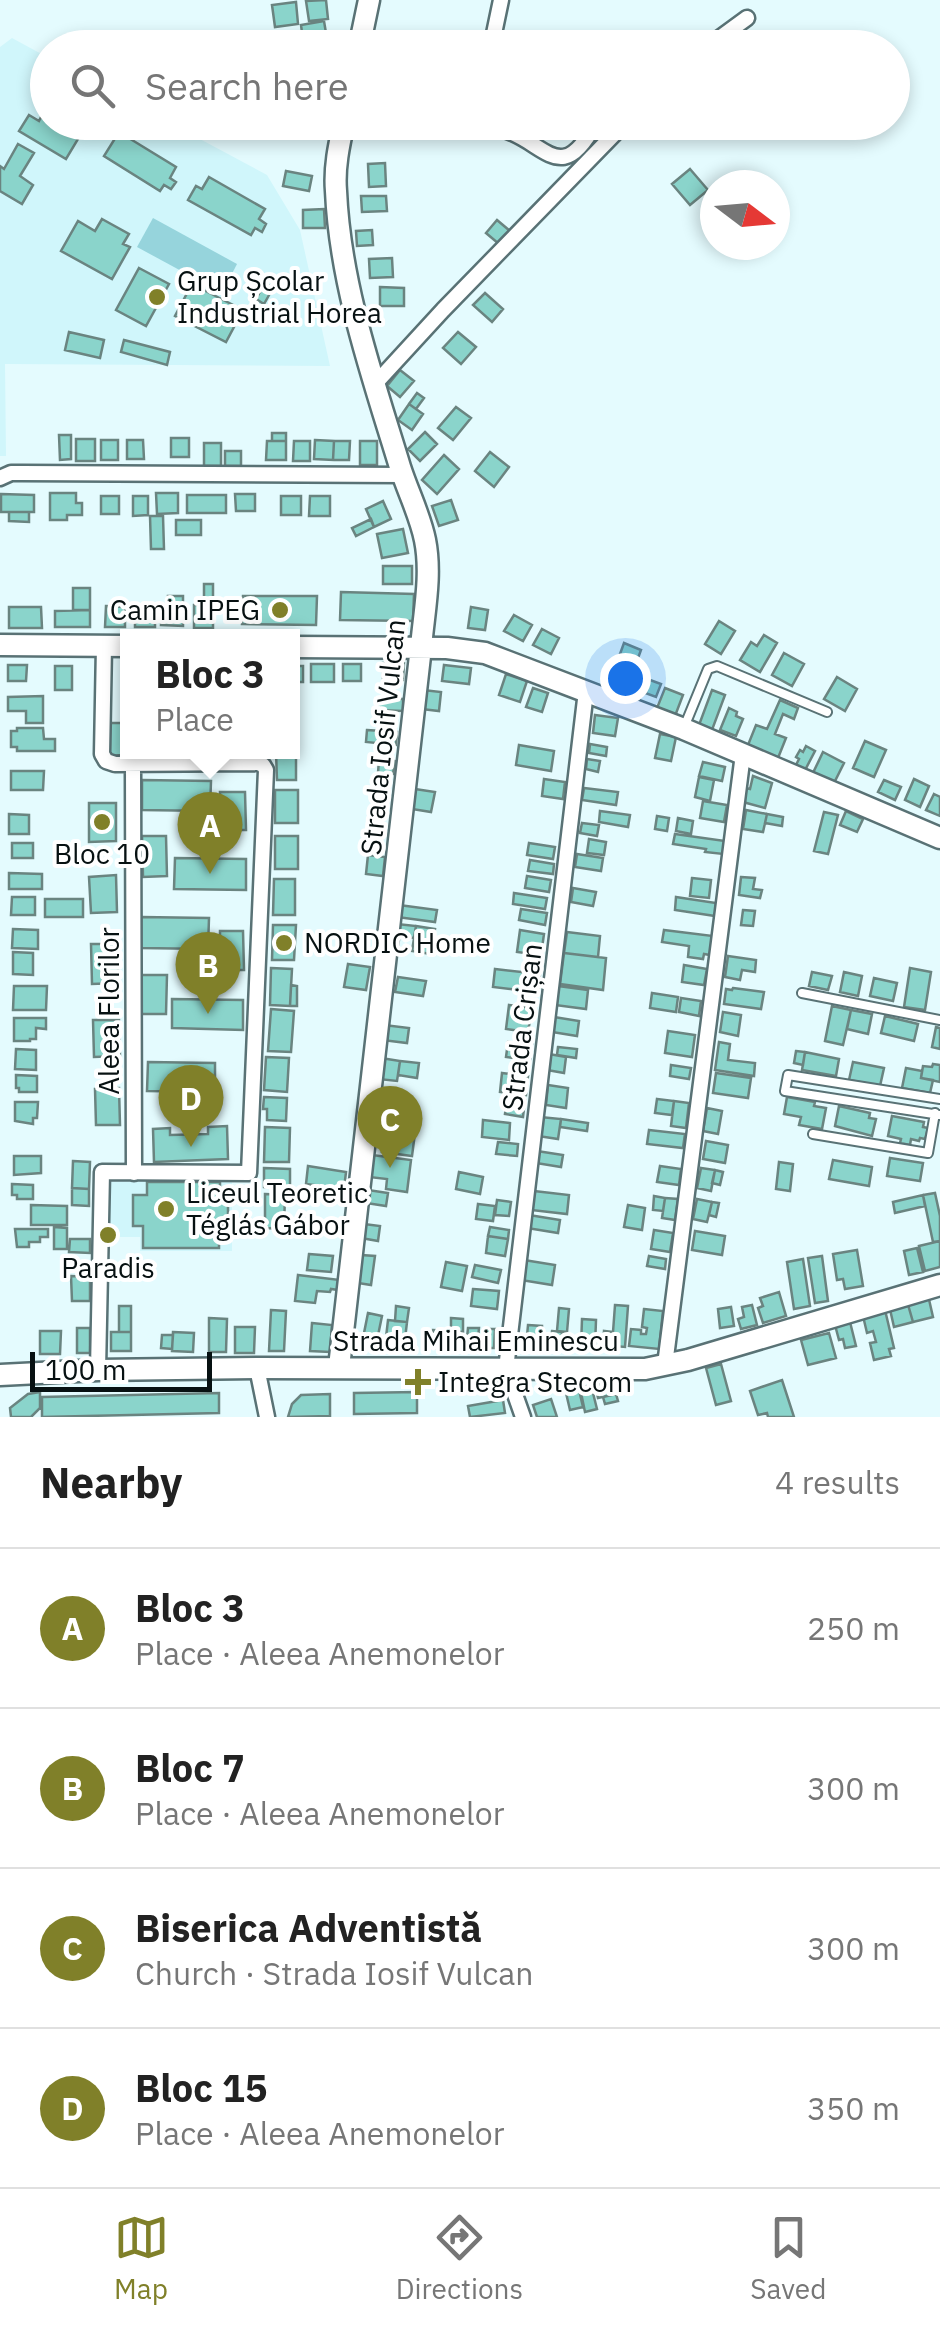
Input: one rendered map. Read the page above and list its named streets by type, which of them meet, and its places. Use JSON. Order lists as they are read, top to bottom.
{
  "streets": {
    "street": [
      "Strada Iosif Vulcan",
      "Aleea Florilor",
      "Strada Crișan",
      "Strada Mihai Eminescu"
    ]
  },
  "crossings": [
    ["Strada Iosif Vulcan", "Strada Mihai Eminescu"],
    ["Strada Crișan", "Strada Mihai Eminescu"]
  ],
  "places": {
    "other": [
      "Grup Școlar Industrial Horea",
      "Camin IPEG",
      "Bloc 10",
      "NORDIC Home",
      "Liceul Teoretic Téglás Gábor",
      "Paradis"
    ],
    "health": ["Integra Stecom"]
  },
  "scale_bar": "100 m",
  "north": "right",
  "page": {
    "search": "Search here",
    "popup": ["Bloc 3", "Place"],
    "pins": [
      "A",
      "B",
      "D",
      "C"
    ],
    "scale": "100 m",
    "heading": ["Nearby", "4 results"],
    "list": [
      {
        "mark": "A",
        "name": "Bloc 3",
        "note": "Place · Aleea Anemonelor",
        "value": "250 m"
      },
      {
        "mark": "B",
        "name": "Bloc 7",
        "note": "Place · Aleea Anemonelor",
        "value": "300 m"
      },
      {
        "mark": "C",
        "name": "Biserica Adventistă",
        "note": "Church · Strada Iosif Vulcan",
        "value": "300 m"
      },
      {
        "mark": "D",
        "name": "Bloc 15",
        "note": "Place · Aleea Anemonelor",
        "value": "350 m"
      }
    ],
    "nav": ["Map", "Directions", "Saved"]
  }
}
